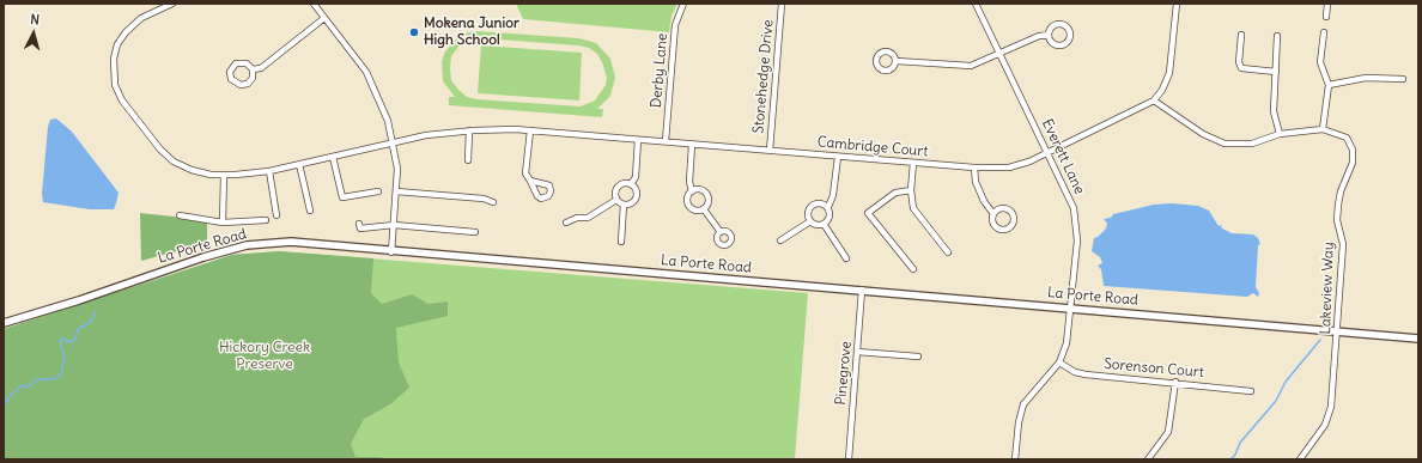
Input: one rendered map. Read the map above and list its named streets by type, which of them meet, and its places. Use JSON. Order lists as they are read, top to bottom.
{
  "streets": {
    "street": [
      "Derby Lane",
      "Stonehedge Drive",
      "Cambridge Court",
      "Everett Lane",
      "La Porte Road",
      "Lakeview Way",
      "Sorenson Court",
      "Pinegrove"
    ]
  },
  "crossings": [
    ["Derby Lane", "Cambridge Court"],
    ["Stonehedge Drive", "Cambridge Court"],
    ["Cambridge Court", "Everett Lane"],
    ["Everett Lane", "La Porte Road"],
    ["Everett Lane", "Sorenson Court"],
    ["La Porte Road", "Lakeview Way"],
    ["La Porte Road", "Pinegrove"]
  ],
  "parks": ["Hickory Creek Preserve"],
  "places": ["Mokena Junior High School"],
  "north": "top"
}
